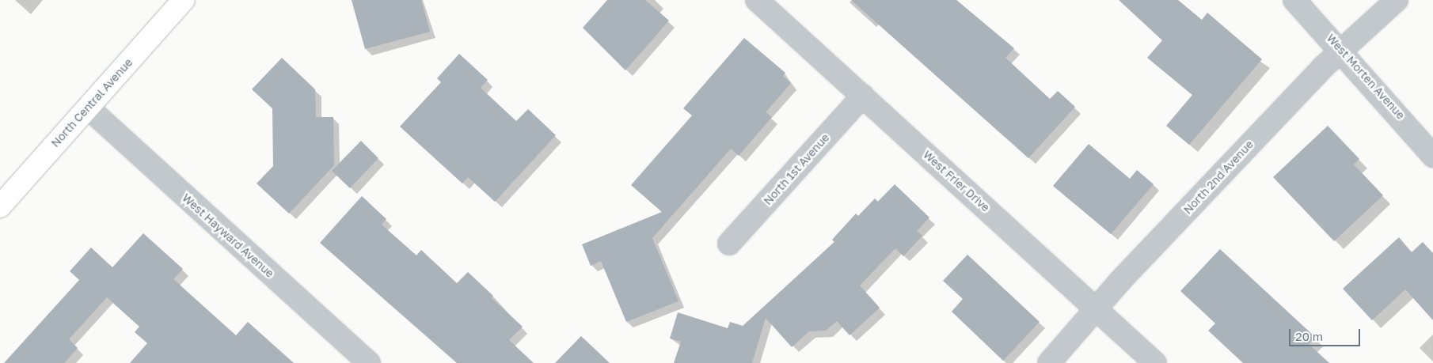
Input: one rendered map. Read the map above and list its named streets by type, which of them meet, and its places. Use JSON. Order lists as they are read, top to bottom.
{
  "streets": {
    "main road": ["North Central Avenue"],
    "street": [
      "West Morten Avenue",
      "North 1st Avenue",
      "North 2nd Avenue",
      "West Frier Drive",
      "West Hayward Avenue"
    ]
  },
  "crossings": [
    ["West Morten Avenue", "North 2nd Avenue"],
    ["North Central Avenue", "West Hayward Avenue"],
    ["North 1st Avenue", "West Frier Drive"],
    ["North 2nd Avenue", "West Frier Drive"]
  ],
  "scale_bar": "20 m"
}
